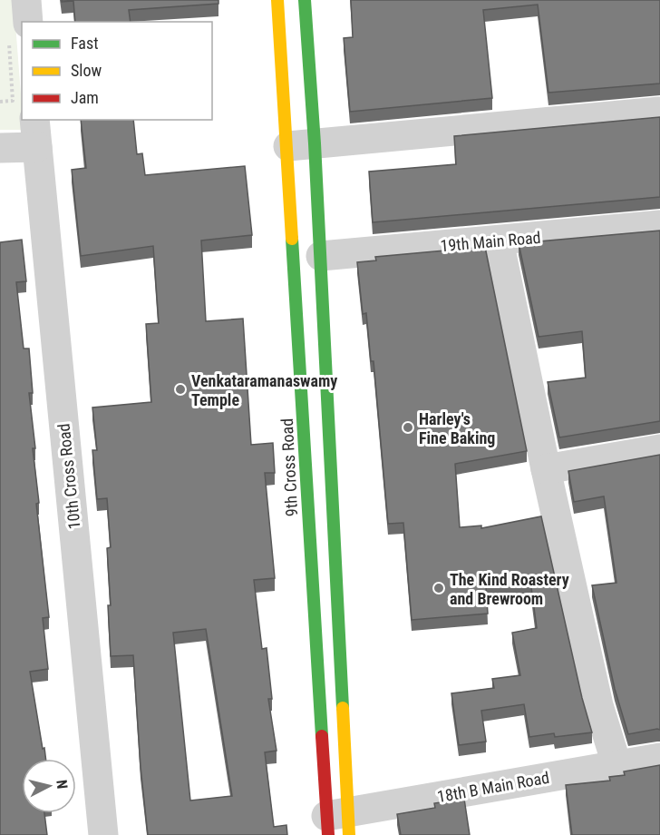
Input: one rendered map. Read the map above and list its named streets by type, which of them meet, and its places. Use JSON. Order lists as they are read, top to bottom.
{
  "streets": {
    "main road": ["9th Cross Road"],
    "street": ["19th Main Road", "10th Cross Road", "18th B Main Road"]
  },
  "crossings": [
    ["19th Main Road", "9th Cross Road"],
    ["9th Cross Road", "18th B Main Road"]
  ],
  "places": ["Venkataramanaswamy Temple", "Harley's Fine Baking", "The Kind Roastery and Brewroom"],
  "legend": ["Fast", "Slow", "Jam"],
  "north": "right"
}
